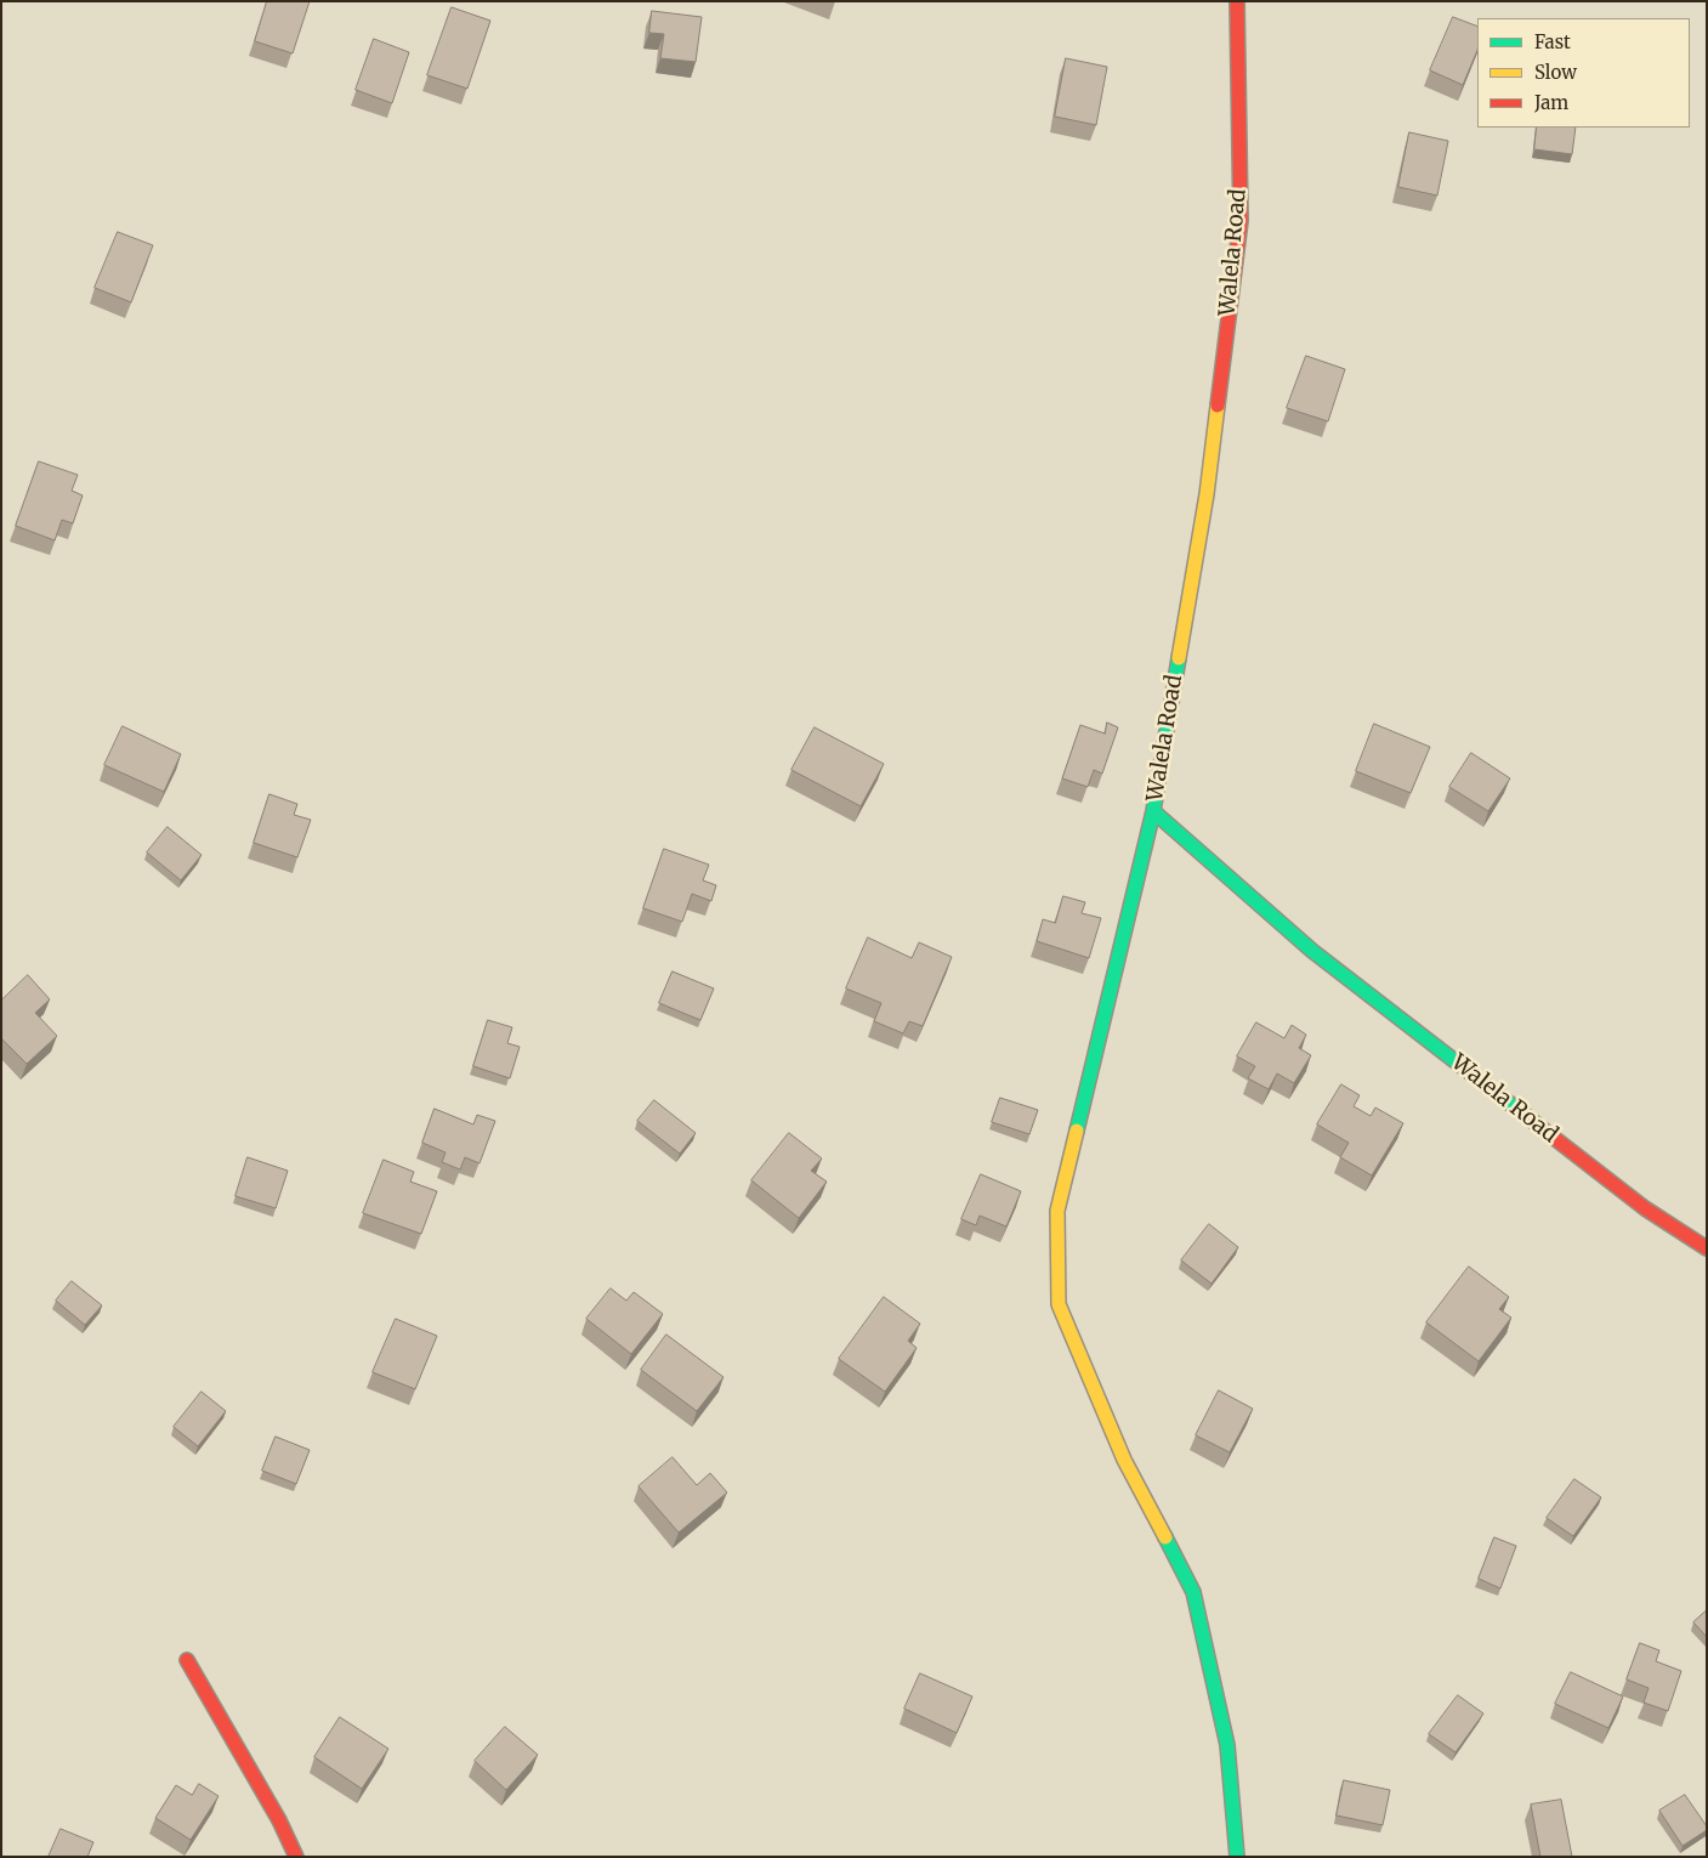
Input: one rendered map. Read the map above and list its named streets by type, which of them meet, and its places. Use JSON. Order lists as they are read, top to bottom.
{
  "streets": {
    "street": ["Walela Road"]
  },
  "legend": ["Fast", "Slow", "Jam"]
}
